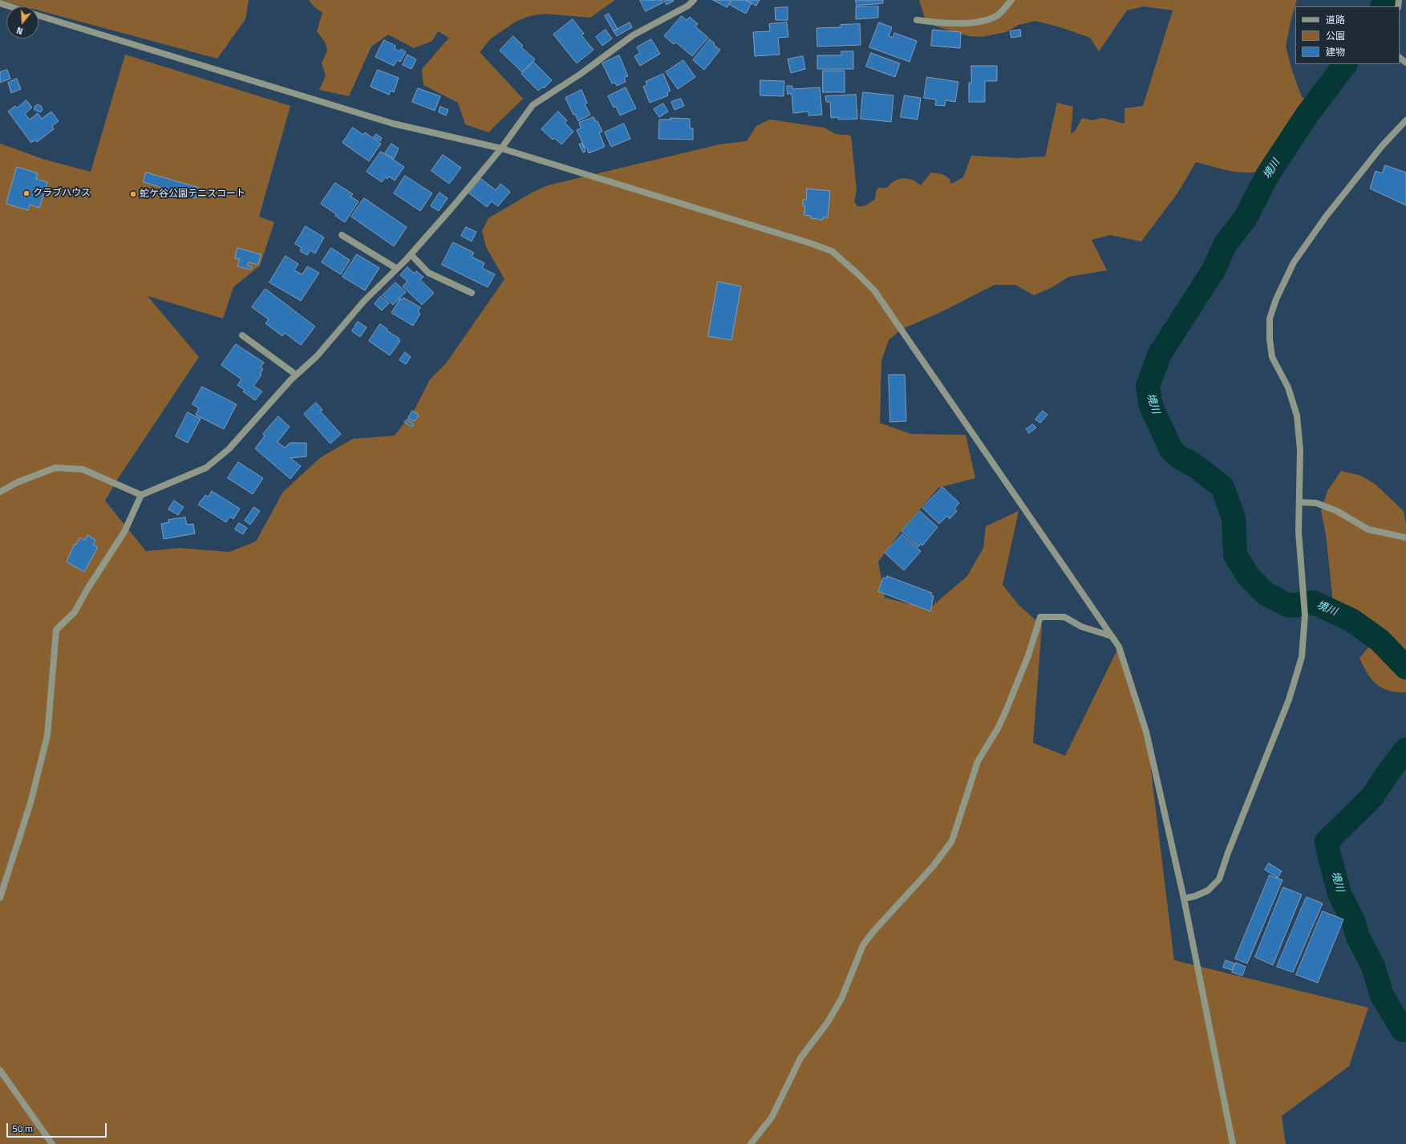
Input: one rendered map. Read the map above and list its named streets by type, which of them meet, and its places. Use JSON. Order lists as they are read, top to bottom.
{
  "water": ["境川"],
  "places": ["クラブハウス", "蛇ケ谷公園テニスコート"],
  "legend": ["道路", "公園", "建物"],
  "scale_bar": "50 m",
  "north": "bottom"
}
